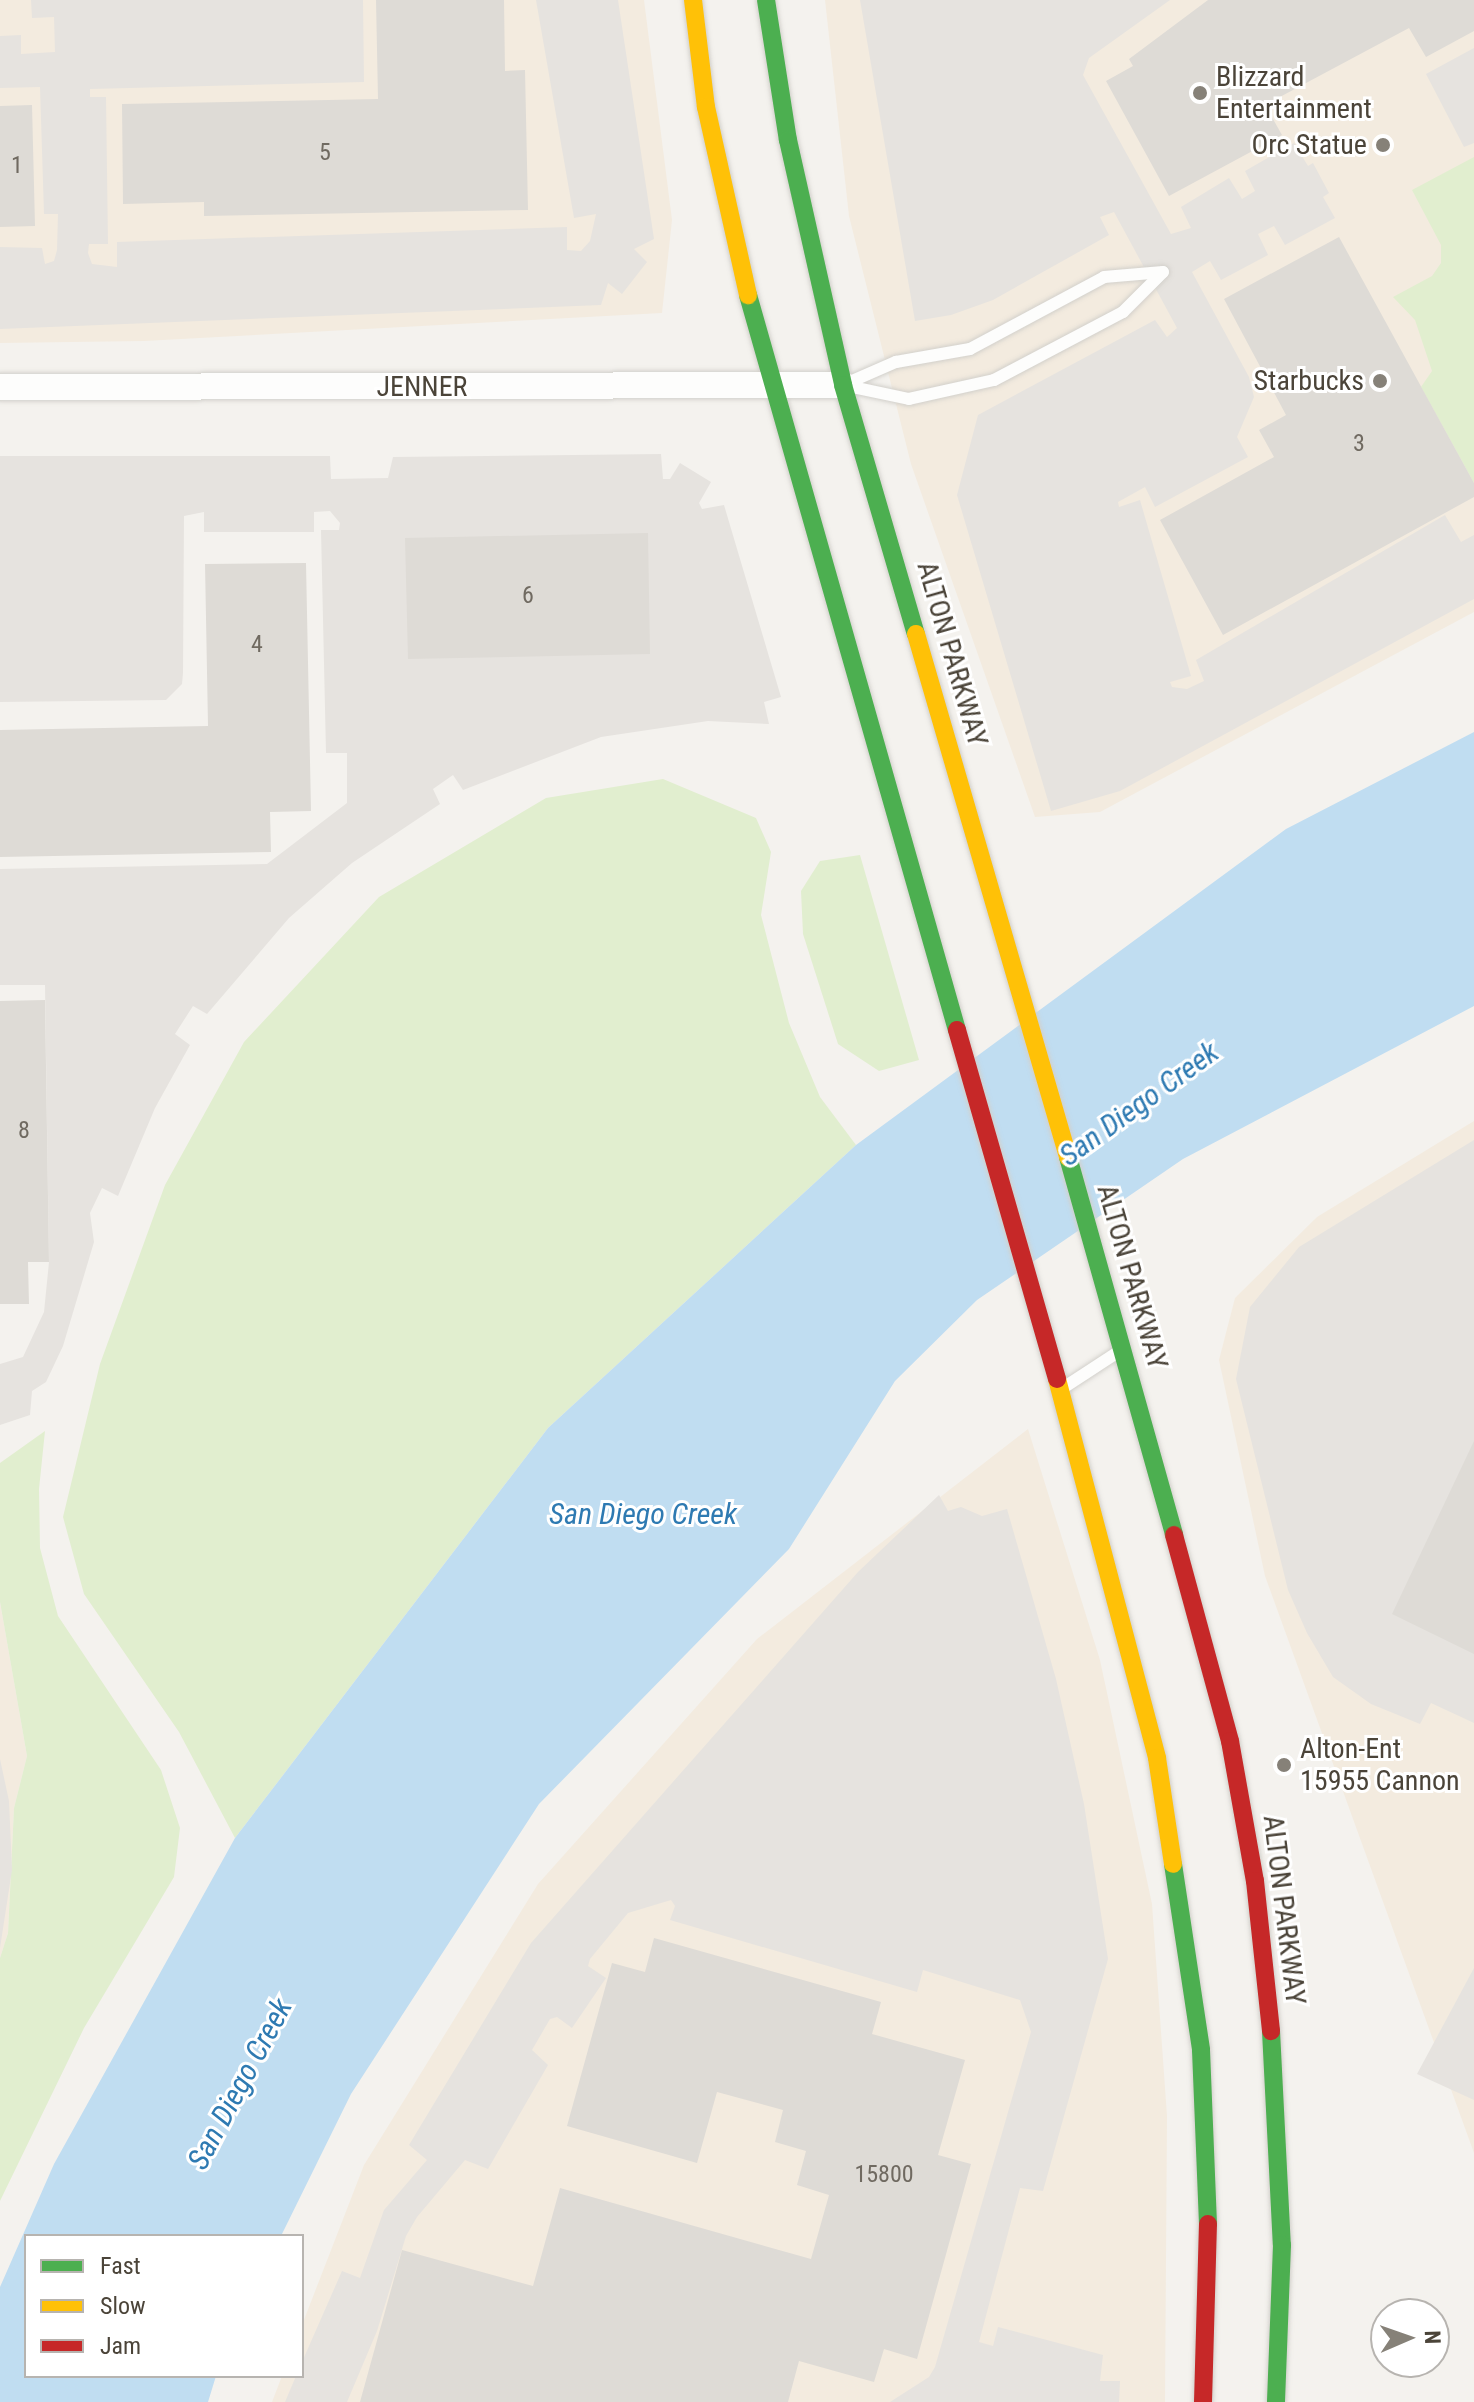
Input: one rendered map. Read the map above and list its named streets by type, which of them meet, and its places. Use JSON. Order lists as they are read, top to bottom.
{
  "streets": {
    "main road": ["ALTON PARKWAY"],
    "street": ["JENNER"]
  },
  "crossings": [
    ["JENNER", "ALTON PARKWAY"]
  ],
  "water": ["San Diego Creek"],
  "places": [
    "Blizzard Entertainment",
    "Orc Statue",
    "Starbucks",
    "Alton-Ent 15955 Cannon"
  ],
  "house_numbers": [
    "5",
    "1",
    "3",
    "6",
    "4",
    "8",
    "15800"
  ],
  "legend": ["Fast", "Slow", "Jam"],
  "north": "right"
}
